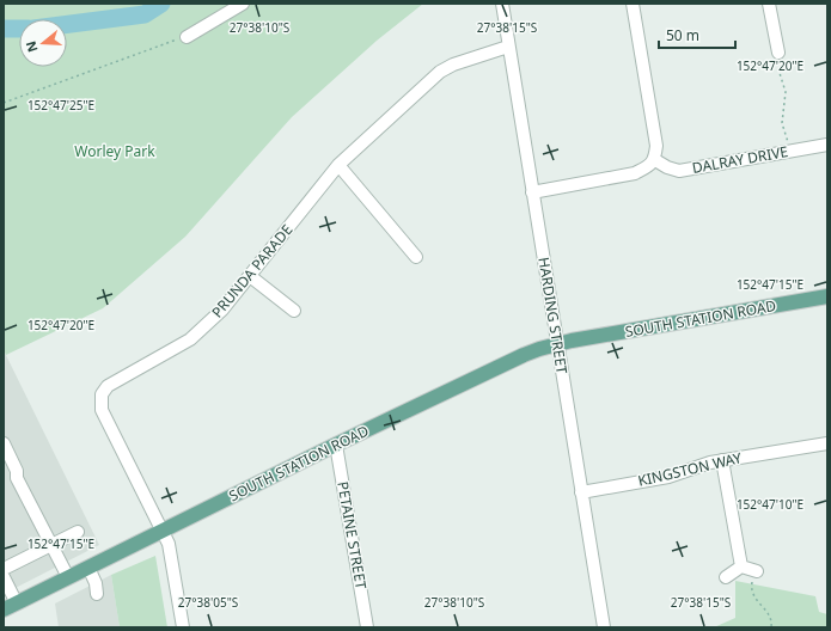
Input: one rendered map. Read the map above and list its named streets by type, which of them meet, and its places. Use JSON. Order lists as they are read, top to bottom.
{
  "streets": {
    "main road": ["SOUTH STATION ROAD"],
    "street": [
      "DALRAY DRIVE",
      "PRUNDA PARADE",
      "HARDING STREET",
      "KINGSTON WAY",
      "PETAINE STREET"
    ]
  },
  "crossings": [
    ["PRUNDA PARADE", "HARDING STREET"],
    ["PRUNDA PARADE", "SOUTH STATION ROAD"],
    ["HARDING STREET", "SOUTH STATION ROAD"],
    ["HARDING STREET", "KINGSTON WAY"],
    ["SOUTH STATION ROAD", "PETAINE STREET"]
  ],
  "parks": ["Worley Park"],
  "scale_bar": "50 m",
  "north": "left",
  "coordinates": [
    "27°38'10\"S",
    "27°38'15\"S",
    "152°47'20\"E",
    "152°47'25\"E",
    "152°47'15\"E",
    "152°47'10\"E",
    "27°38'05\"S"
  ]
}
